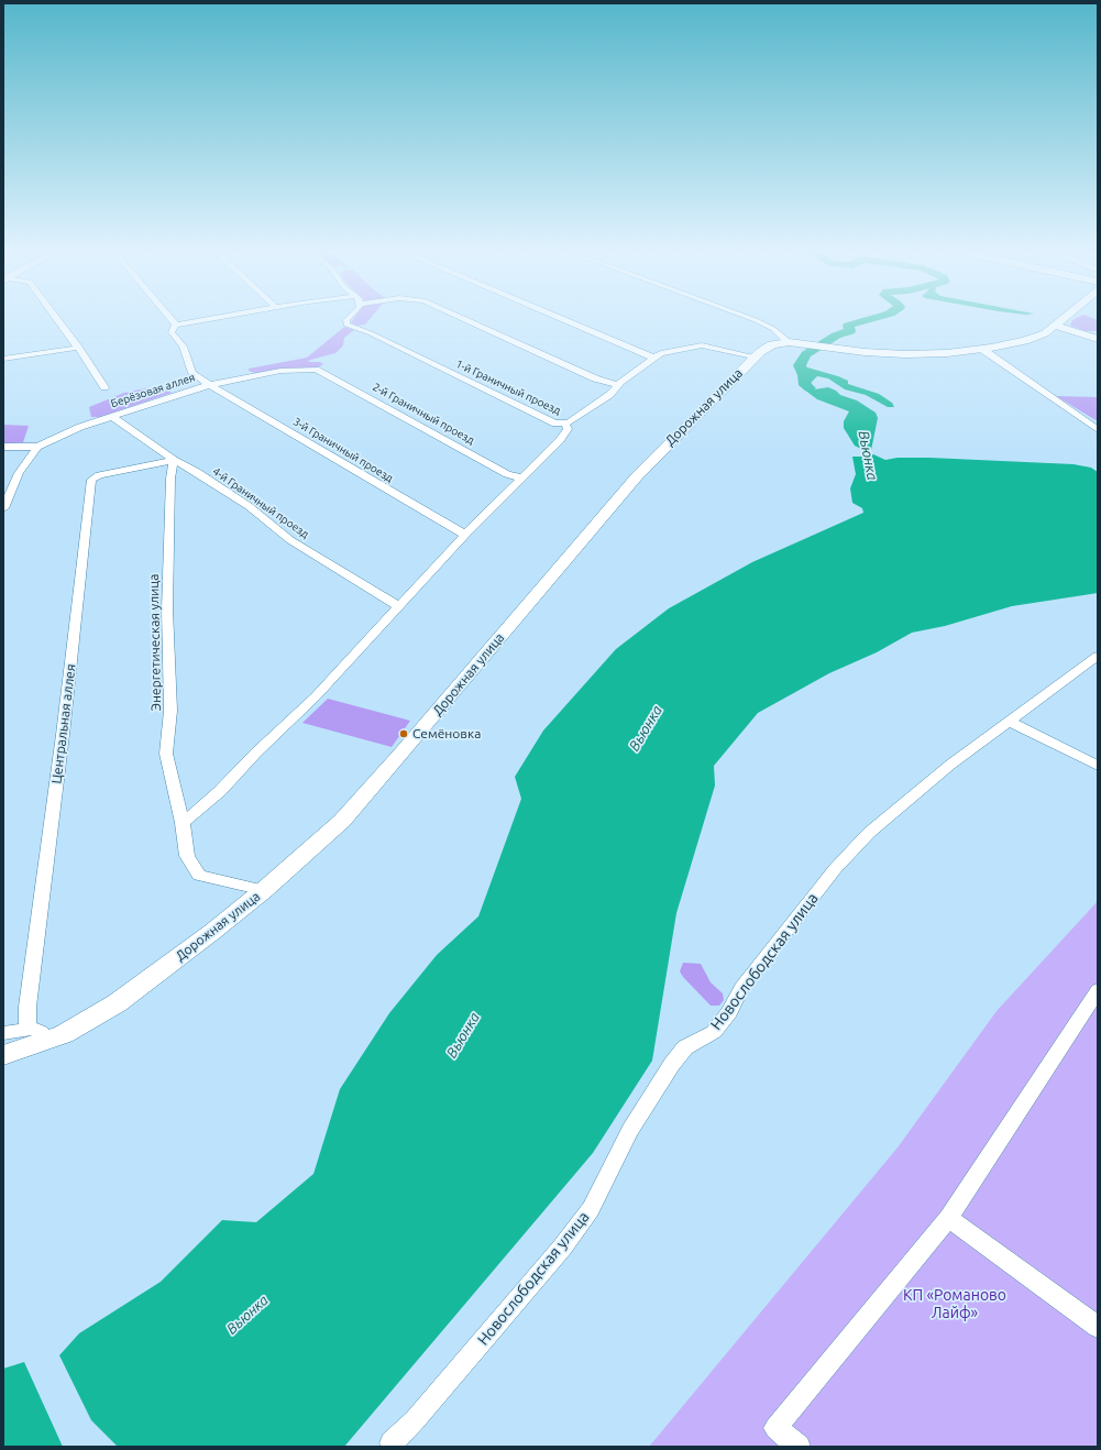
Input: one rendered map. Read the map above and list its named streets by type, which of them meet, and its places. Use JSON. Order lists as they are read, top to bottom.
{
  "streets": {
    "main road": ["Дорожная улица"],
    "street": [
      "1-й Граничный проезд",
      "Берёзовая аллея",
      "2-й Граничный проезд",
      "3-й Граничный проезд",
      "4-й Граничный проезд",
      "Энергетическая улица",
      "Центральная аллея",
      "Новослободская улица"
    ]
  },
  "crossings": [
    ["Берёзовая аллея", "2-й Граничный проезд"],
    ["Берёзовая аллея", "3-й Граничный проезд"],
    ["Берёзовая аллея", "4-й Граничный проезд"],
    ["Дорожная улица", "Энергетическая улица"],
    ["Дорожная улица", "Центральная аллея"],
    ["4-й Граничный проезд", "Энергетическая улица"],
    ["4-й Граничный проезд", "Центральная аллея"],
    ["Энергетическая улица", "Центральная аллея"]
  ],
  "water": ["Вьюнка"],
  "parks": ["КП «Романово Лайф»"],
  "places": ["Семёновка"]
}
